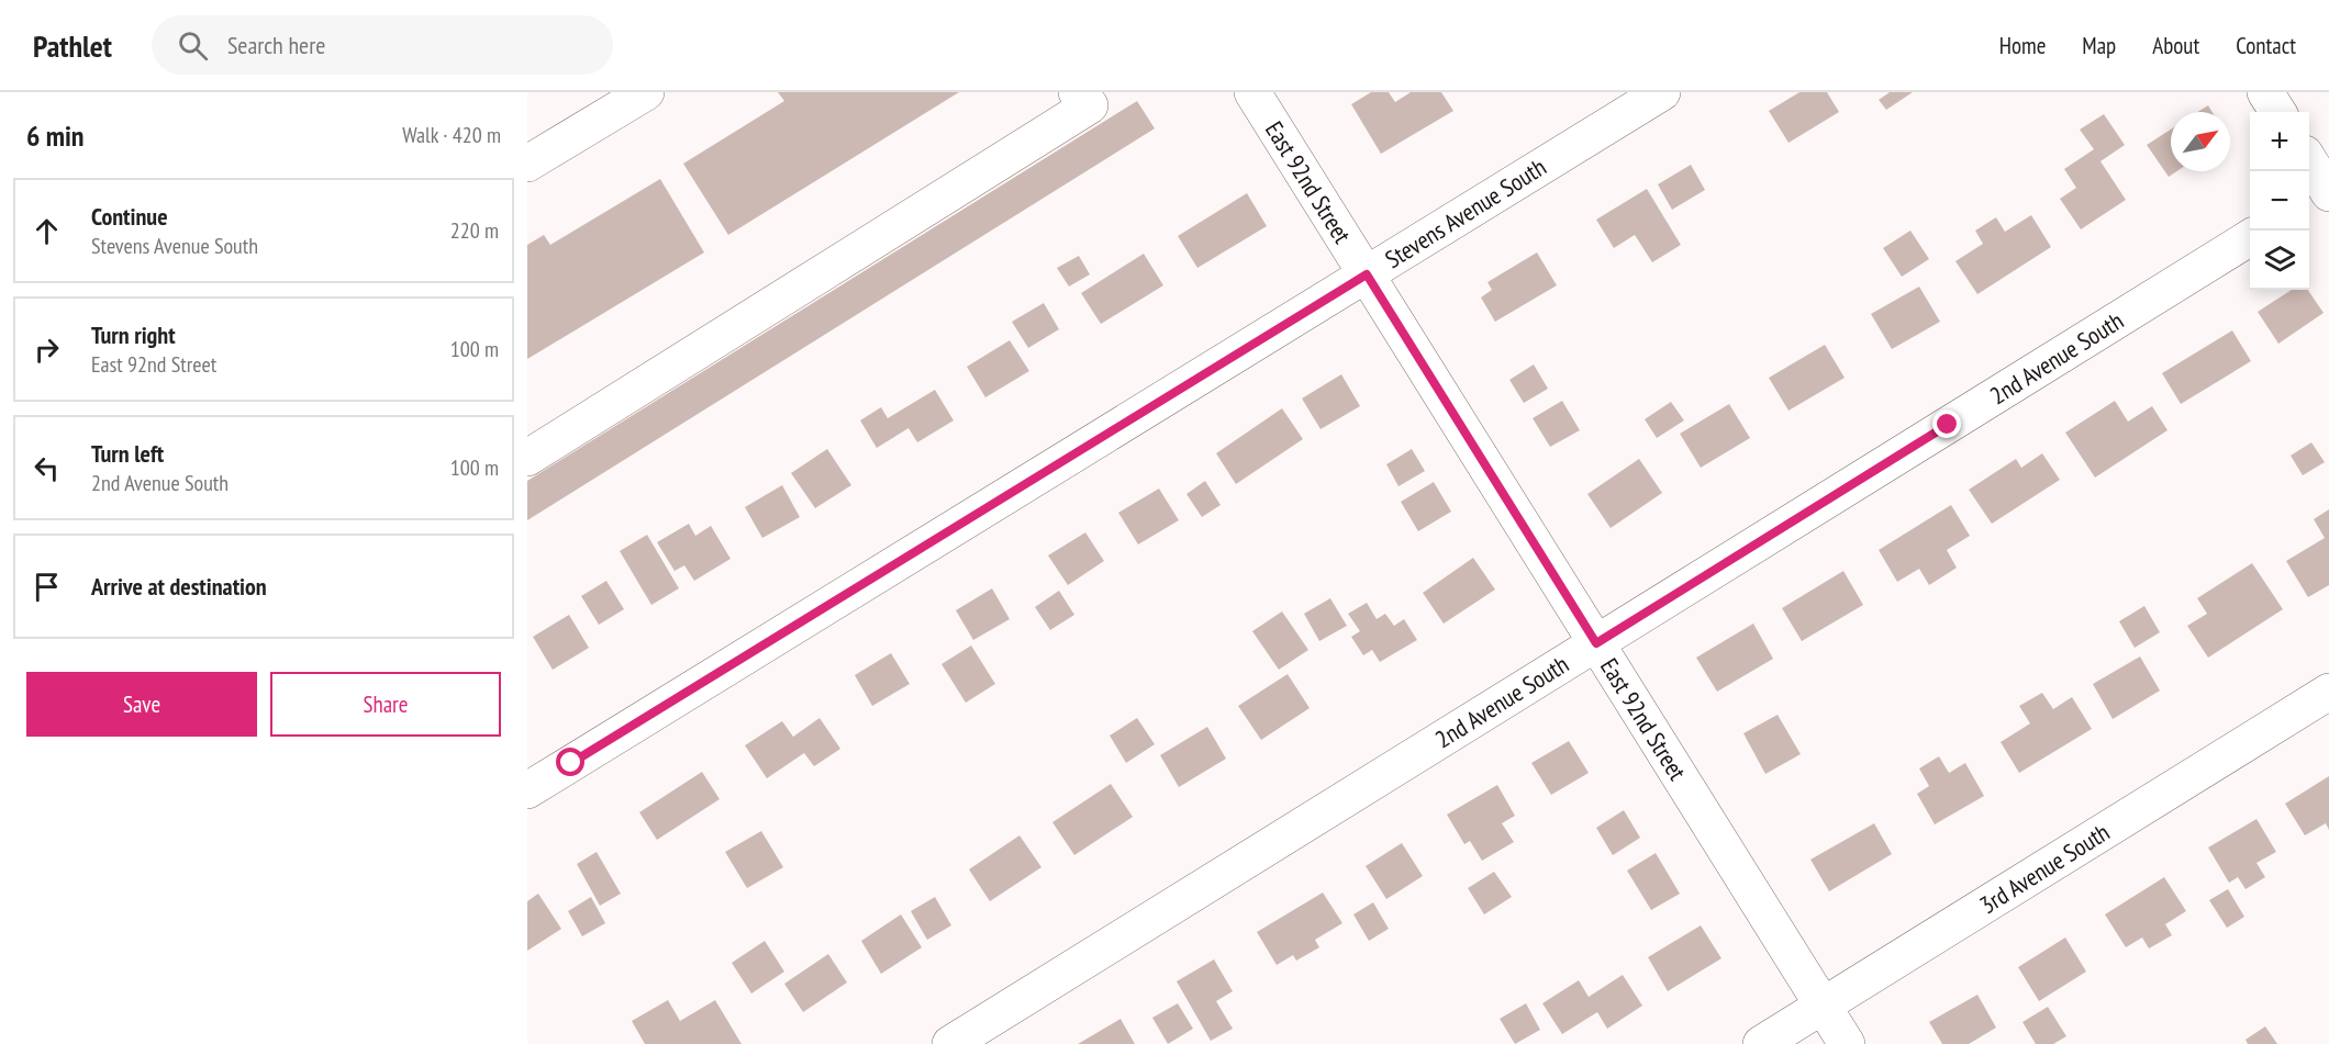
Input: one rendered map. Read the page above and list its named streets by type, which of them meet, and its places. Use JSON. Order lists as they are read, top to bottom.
{
  "streets": {
    "street": [
      "East 92nd Street",
      "Stevens Avenue South",
      "2nd Avenue South",
      "3rd Avenue South"
    ]
  },
  "crossings": [
    ["East 92nd Street", "Stevens Avenue South"],
    ["East 92nd Street", "2nd Avenue South"],
    ["East 92nd Street", "3rd Avenue South"]
  ],
  "north": "top right",
  "page": {
    "header": "Pathlet",
    "search": "Search here",
    "nav": [
      "Home",
      "Map",
      "About",
      "Contact"
    ],
    "heading": ["6 min", "Walk · 420 m"],
    "map_buttons": ["+", "−"],
    "list": [
      ["Continue", "Stevens Avenue South", "220 m"],
      ["Turn right", "East 92nd Street", "100 m"],
      ["Turn left", "2nd Avenue South", "100 m"],
      "Arrive at destination"
    ],
    "buttons": ["Save", "Share"]
  }
}
